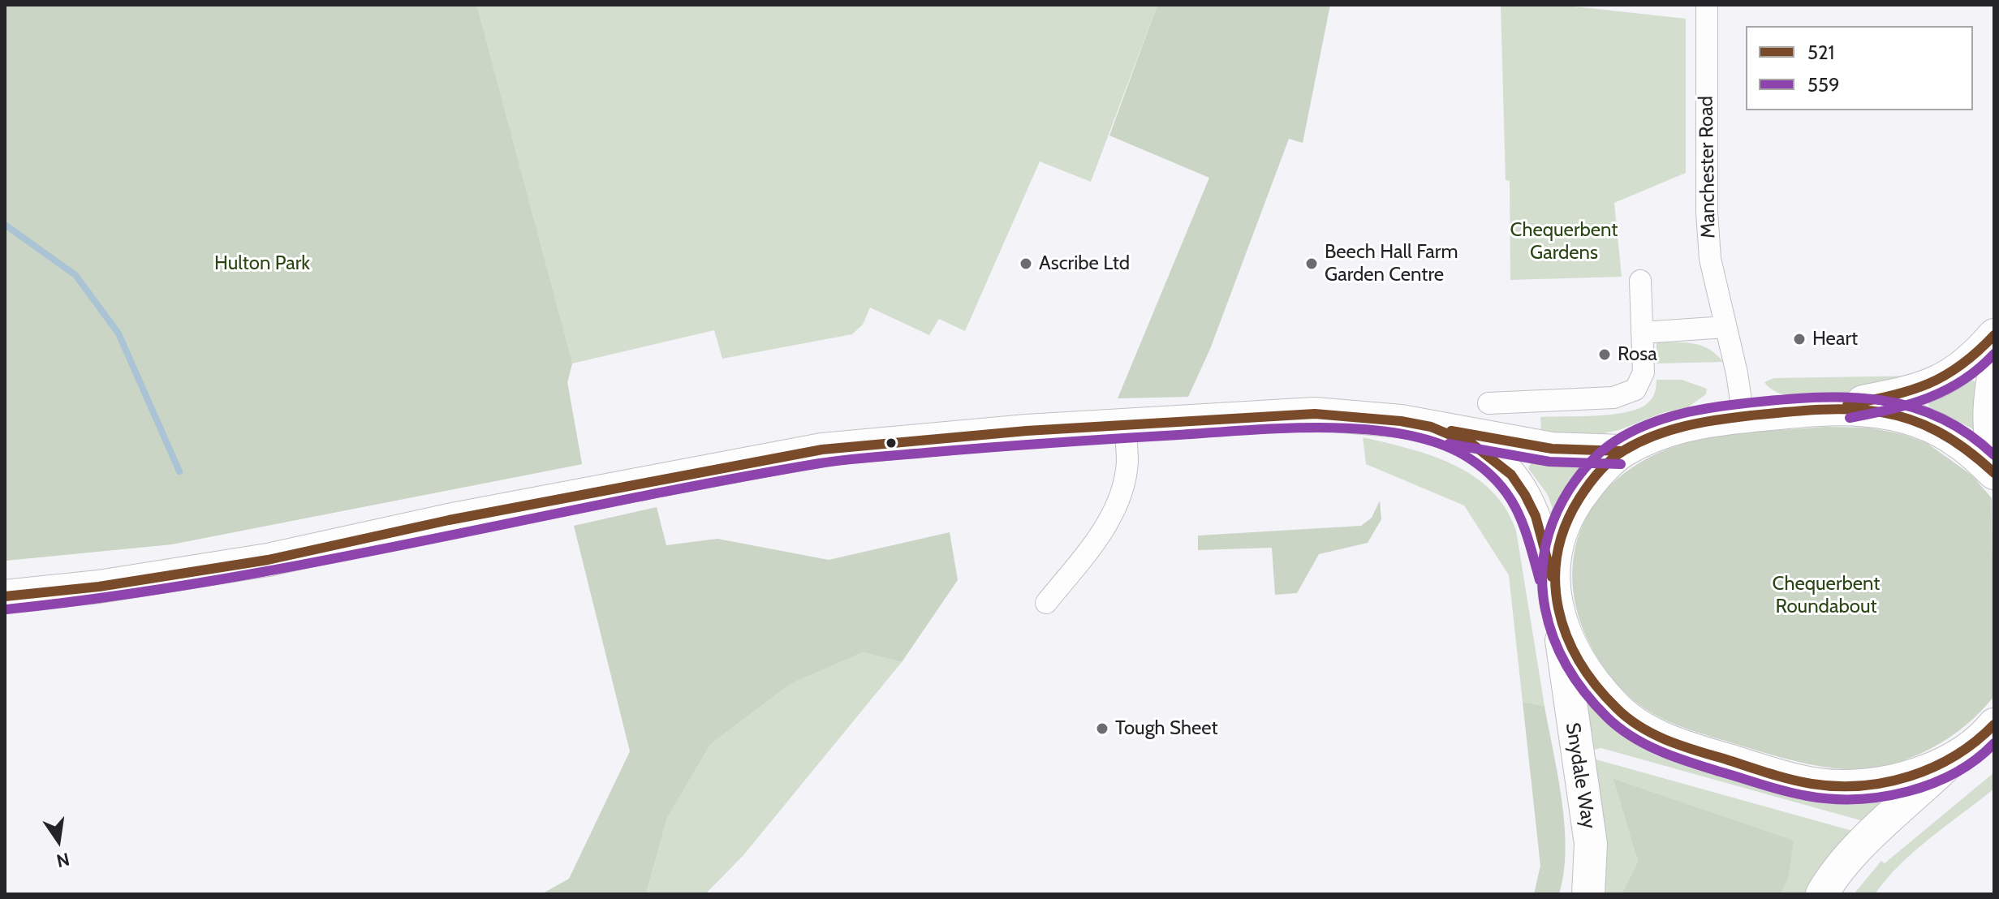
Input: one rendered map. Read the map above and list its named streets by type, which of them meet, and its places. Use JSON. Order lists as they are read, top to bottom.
{
  "streets": {
    "highway": ["Snydale Way"],
    "street": ["Manchester Road"]
  },
  "parks": ["Chequerbent Gardens", "Hulton Park", "Chequerbent Roundabout"],
  "places": [
    "Ascribe Ltd",
    "Beech Hall Farm Garden Centre",
    "Heart",
    "Rosa",
    "Tough Sheet"
  ],
  "lines": ["transit line 521", "transit line 559"],
  "legend": ["521", "559"],
  "north": "bottom"
}
